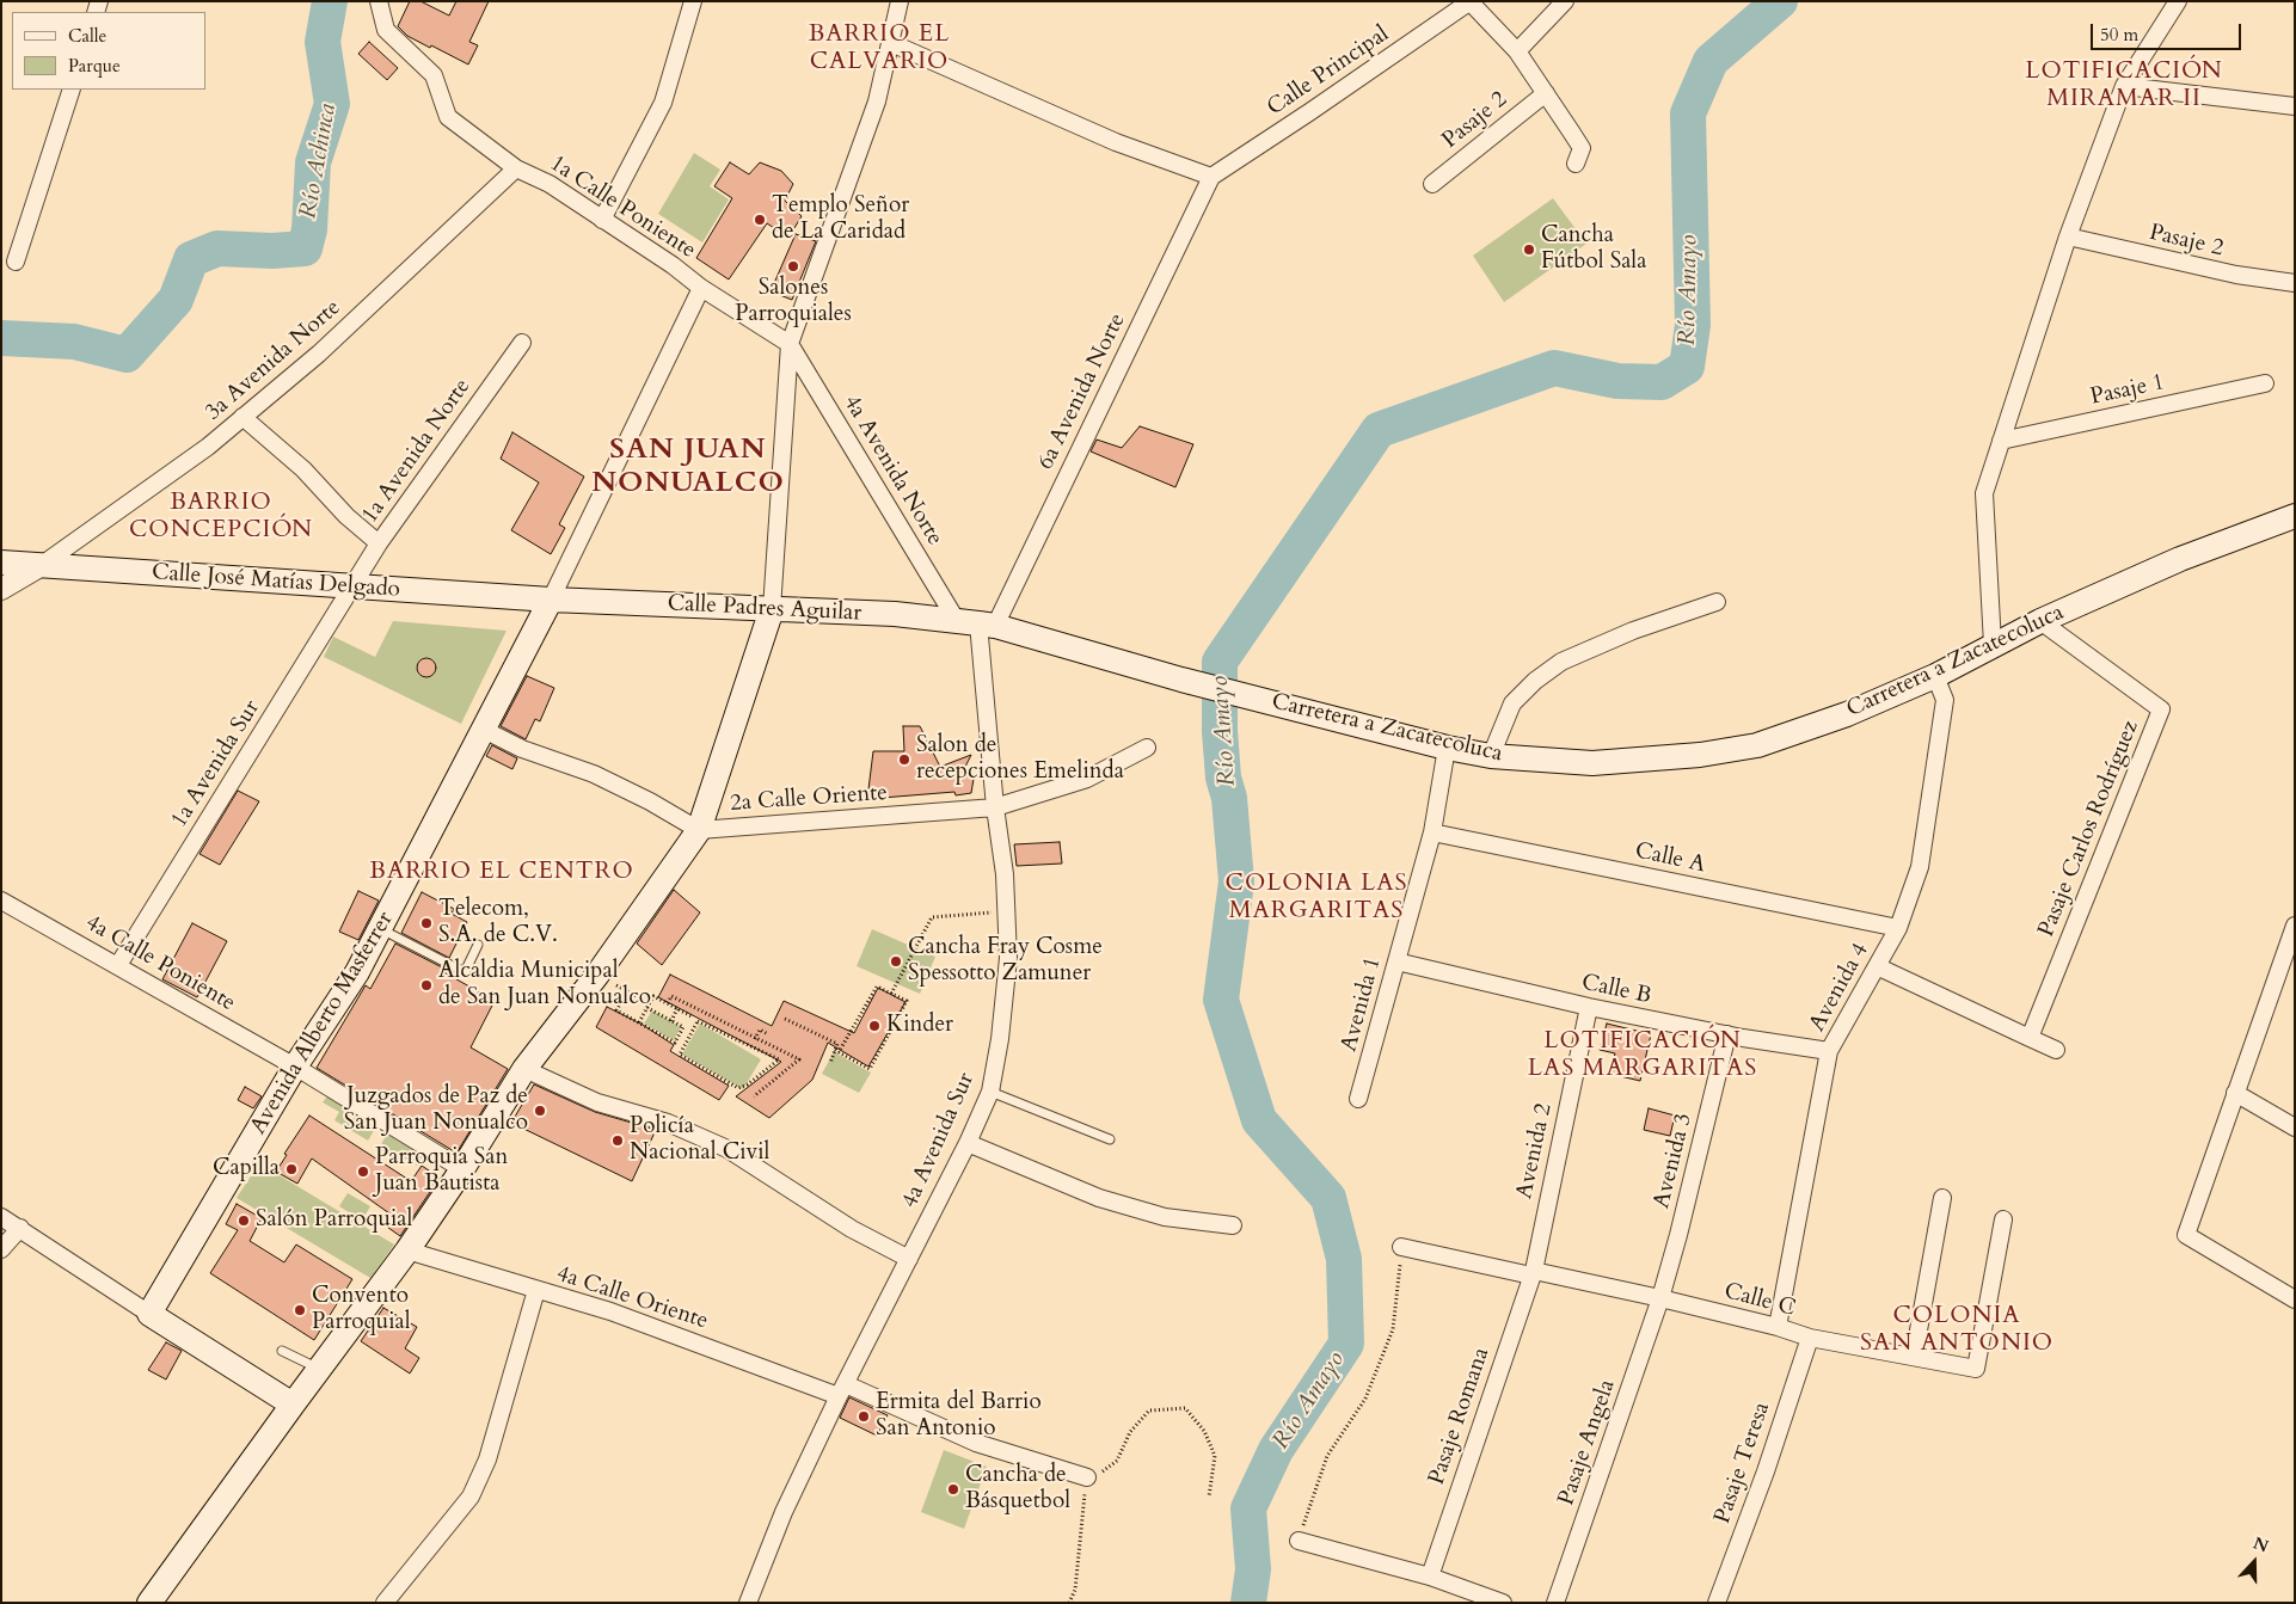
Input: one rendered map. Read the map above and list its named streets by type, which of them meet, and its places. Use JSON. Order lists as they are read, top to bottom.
{
  "streets": {
    "main road": [
      "Calle José Matías Delgado",
      "Calle Padres Aguilar",
      "Carretera a Zacatecoluca",
      "Avenida Alberto Masferrer"
    ],
    "street": [
      "Calle Principal",
      "Pasaje 2",
      "1a Calle Poniente",
      "3a Avenida Norte",
      "Pasaje 1",
      "6a Avenida Norte",
      "1a Avenida Norte",
      "4a Avenida Norte",
      "1a Avenida Sur",
      "2a Calle Oriente",
      "Pasaje Carlos Rodríguez",
      "Calle A",
      "4a Calle Poniente",
      "Avenida 4",
      "Calle B",
      "Avenida 1",
      "4a Avenida Sur",
      "Avenida 2",
      "Avenida 3",
      "4a Calle Oriente",
      "Calle C",
      "Pasaje Romana",
      "Pasaje Angela",
      "Pasaje Teresa"
    ]
  },
  "crossings": [
    ["Calle Principal", "6a Avenida Norte"],
    ["1a Calle Poniente", "3a Avenida Norte"],
    ["1a Calle Poniente", "4a Avenida Norte"],
    ["3a Avenida Norte", "Calle José Matías Delgado"],
    ["6a Avenida Norte", "4a Avenida Norte"],
    ["6a Avenida Norte", "Calle Padres Aguilar"],
    ["6a Avenida Norte", "Carretera a Zacatecoluca"],
    ["6a Avenida Norte", "4a Avenida Sur"],
    ["1a Avenida Norte", "Calle José Matías Delgado"],
    ["1a Avenida Norte", "1a Avenida Sur"],
    ["4a Avenida Norte", "Calle Padres Aguilar"],
    ["4a Avenida Norte", "Carretera a Zacatecoluca"],
    ["4a Avenida Norte", "4a Avenida Sur"],
    ["Calle José Matías Delgado", "Calle Padres Aguilar"],
    ["Calle José Matías Delgado", "1a Avenida Sur"],
    ["Calle José Matías Delgado", "Avenida Alberto Masferrer"],
    ["Calle Padres Aguilar", "Carretera a Zacatecoluca"],
    ["Calle Padres Aguilar", "Avenida Alberto Masferrer"],
    ["Calle Padres Aguilar", "4a Avenida Sur"],
    ["Carretera a Zacatecoluca", "Pasaje Carlos Rodríguez"],
    ["Carretera a Zacatecoluca", "Avenida 4"],
    ["Carretera a Zacatecoluca", "Avenida 1"],
    ["Carretera a Zacatecoluca", "4a Avenida Sur"],
    ["1a Avenida Sur", "4a Calle Poniente"],
    ["2a Calle Oriente", "4a Avenida Sur"],
    ["Calle A", "Avenida 4"],
    ["Calle A", "Avenida 1"],
    ["4a Calle Poniente", "Avenida Alberto Masferrer"],
    ["Avenida 4", "Calle B"],
    ["Avenida 4", "Calle C"],
    ["Calle B", "Avenida 1"],
    ["Calle B", "Avenida 2"],
    ["Calle B", "Avenida 3"],
    ["4a Avenida Sur", "4a Calle Oriente"],
    ["Avenida 2", "Calle C"],
    ["Avenida 2", "Pasaje Romana"],
    ["Avenida 3", "Calle C"],
    ["Avenida 3", "Pasaje Angela"],
    ["Calle C", "Pasaje Romana"],
    ["Calle C", "Pasaje Angela"],
    ["Calle C", "Pasaje Teresa"]
  ],
  "districts": [
    "BARRIO EL CALVARIO",
    "LOTIFICACIÓN MIRAMAR II",
    "SAN JUAN NONUALCO",
    "BARRIO CONCEPCIÓN",
    "BARRIO EL CENTRO",
    "COLONIA LAS MARGARITAS",
    "LOTIFICACIÓN LAS MARGARITAS",
    "COLONIA SAN ANTONIO"
  ],
  "water": ["Río Achinca", "Río Amayo"],
  "places": [
    "Templo Señor de La Caridad",
    "Cancha Fútbol Sala",
    "Salones Parroquiales",
    "Salon de recepciones Emelinda",
    "Telecom, S.A. de C.V.",
    "Cancha Fray Cosme Spessotto Zamuner",
    "Alcaldia Municipal de San Juan Nonualco",
    "Kinder",
    "Juzgados de Paz de San Juan Nonualco",
    "Policía Nacional Civil",
    "Capilla",
    "Parroquia San Juan Bautista",
    "Salón Parroquial",
    "Convento Parroquial",
    "Ermita del Barrio San Antonio",
    "Cancha de Básquetbol"
  ],
  "legend": ["Calle", "Parque"],
  "scale_bar": "50 m",
  "north": "top"
}
